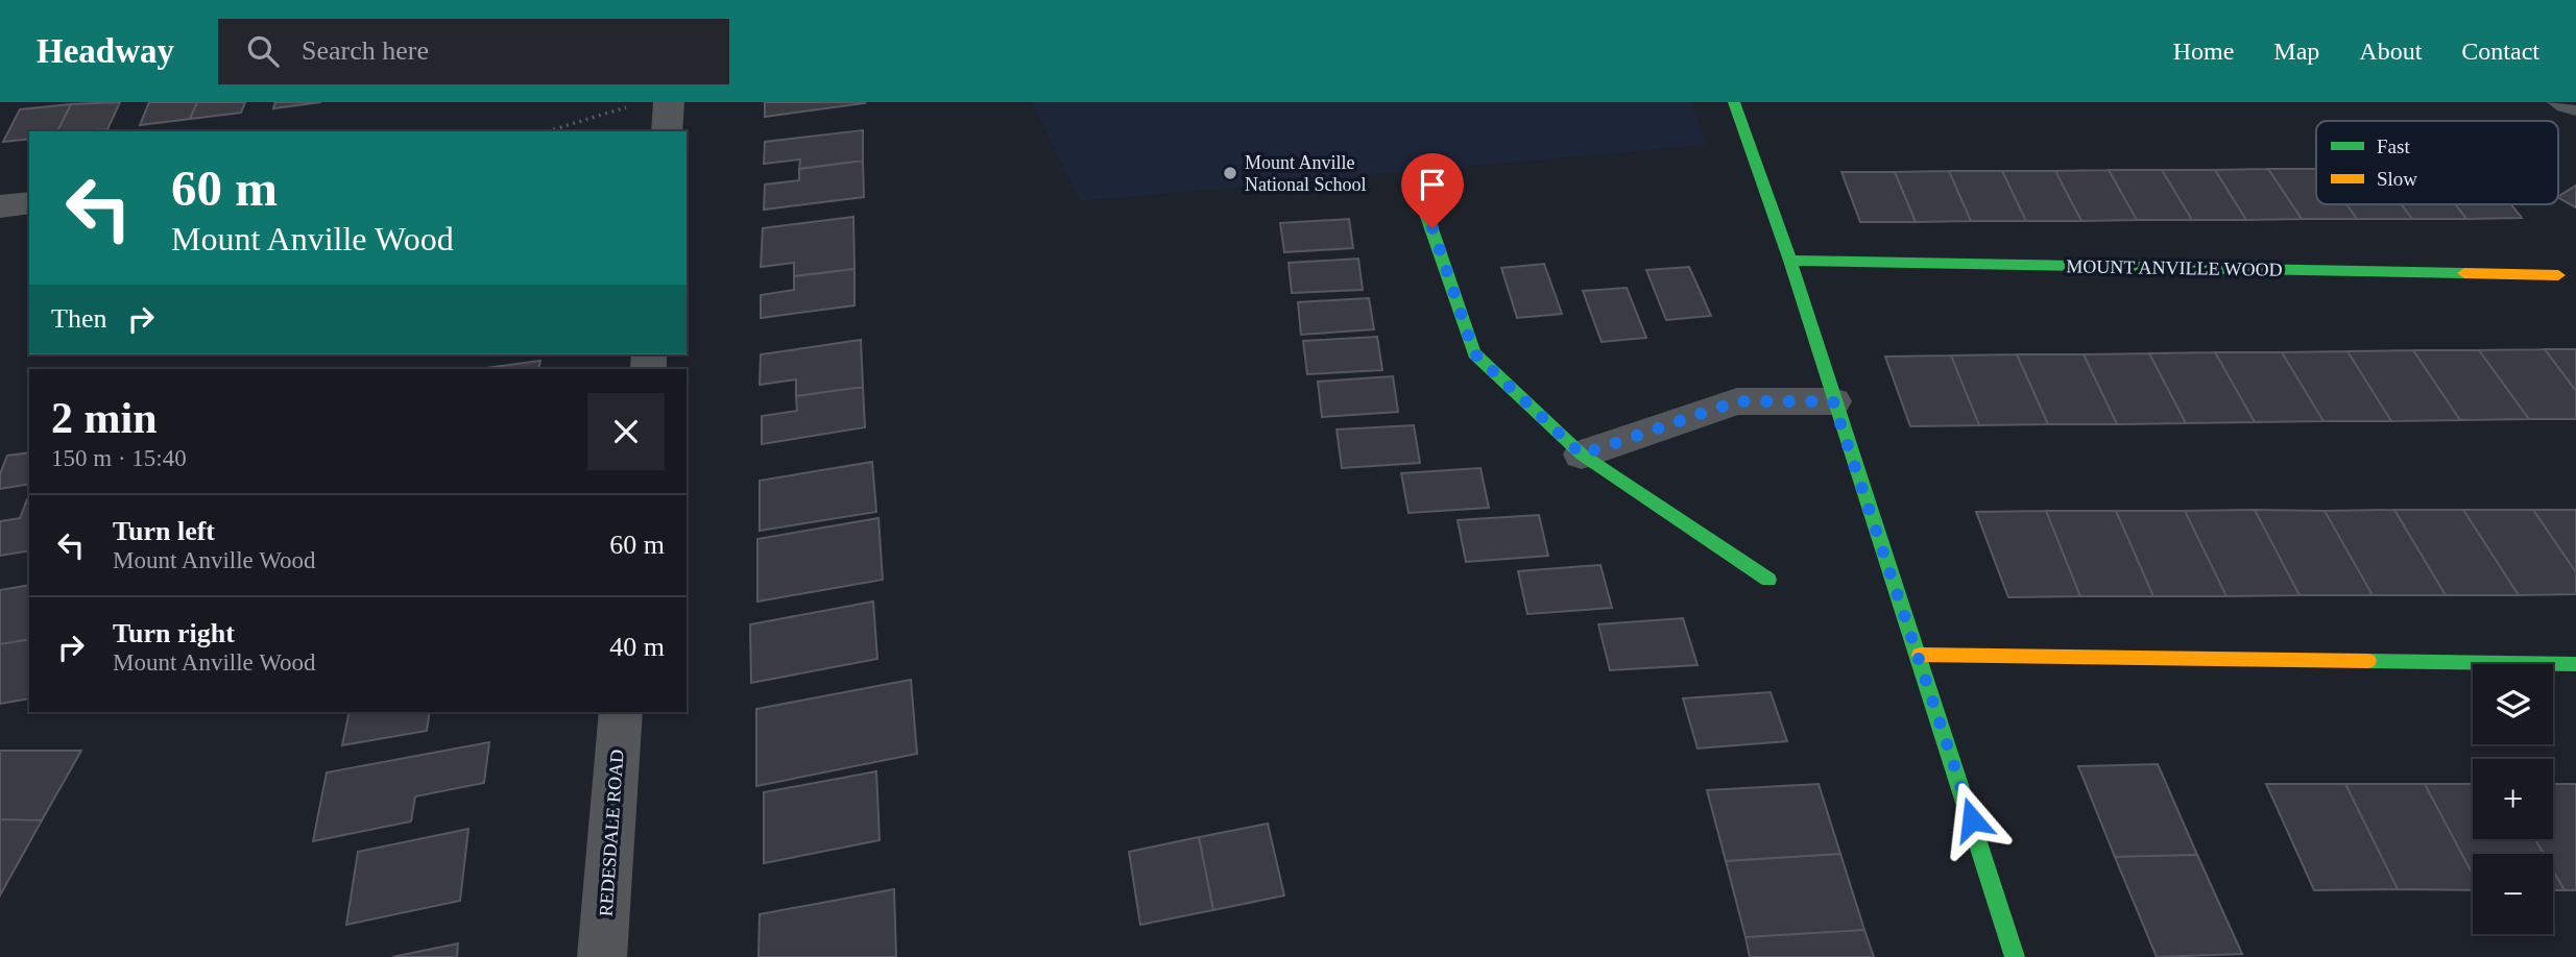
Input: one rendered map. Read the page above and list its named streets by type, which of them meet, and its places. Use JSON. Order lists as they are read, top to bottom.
{
  "streets": {
    "street": ["MOUNT ANVILLE WOOD", "REDESDALE ROAD"]
  },
  "places": ["Mount Anville National School"],
  "legend": ["Fast", "Slow"],
  "page": {
    "header": "Headway",
    "search": "Search here",
    "nav": [
      "Home",
      "Map",
      "About",
      "Contact"
    ],
    "turn": ["60 m", "Mount Anville Wood"],
    "then": "Then",
    "heading": ["2 min", "150 m · 15:40"],
    "list": [
      {
        "name": "Turn left",
        "note": "Mount Anville Wood",
        "value": "60 m"
      },
      {
        "name": "Turn right",
        "note": "Mount Anville Wood",
        "value": "40 m"
      }
    ],
    "map_buttons": ["+", "−"]
  }
}
